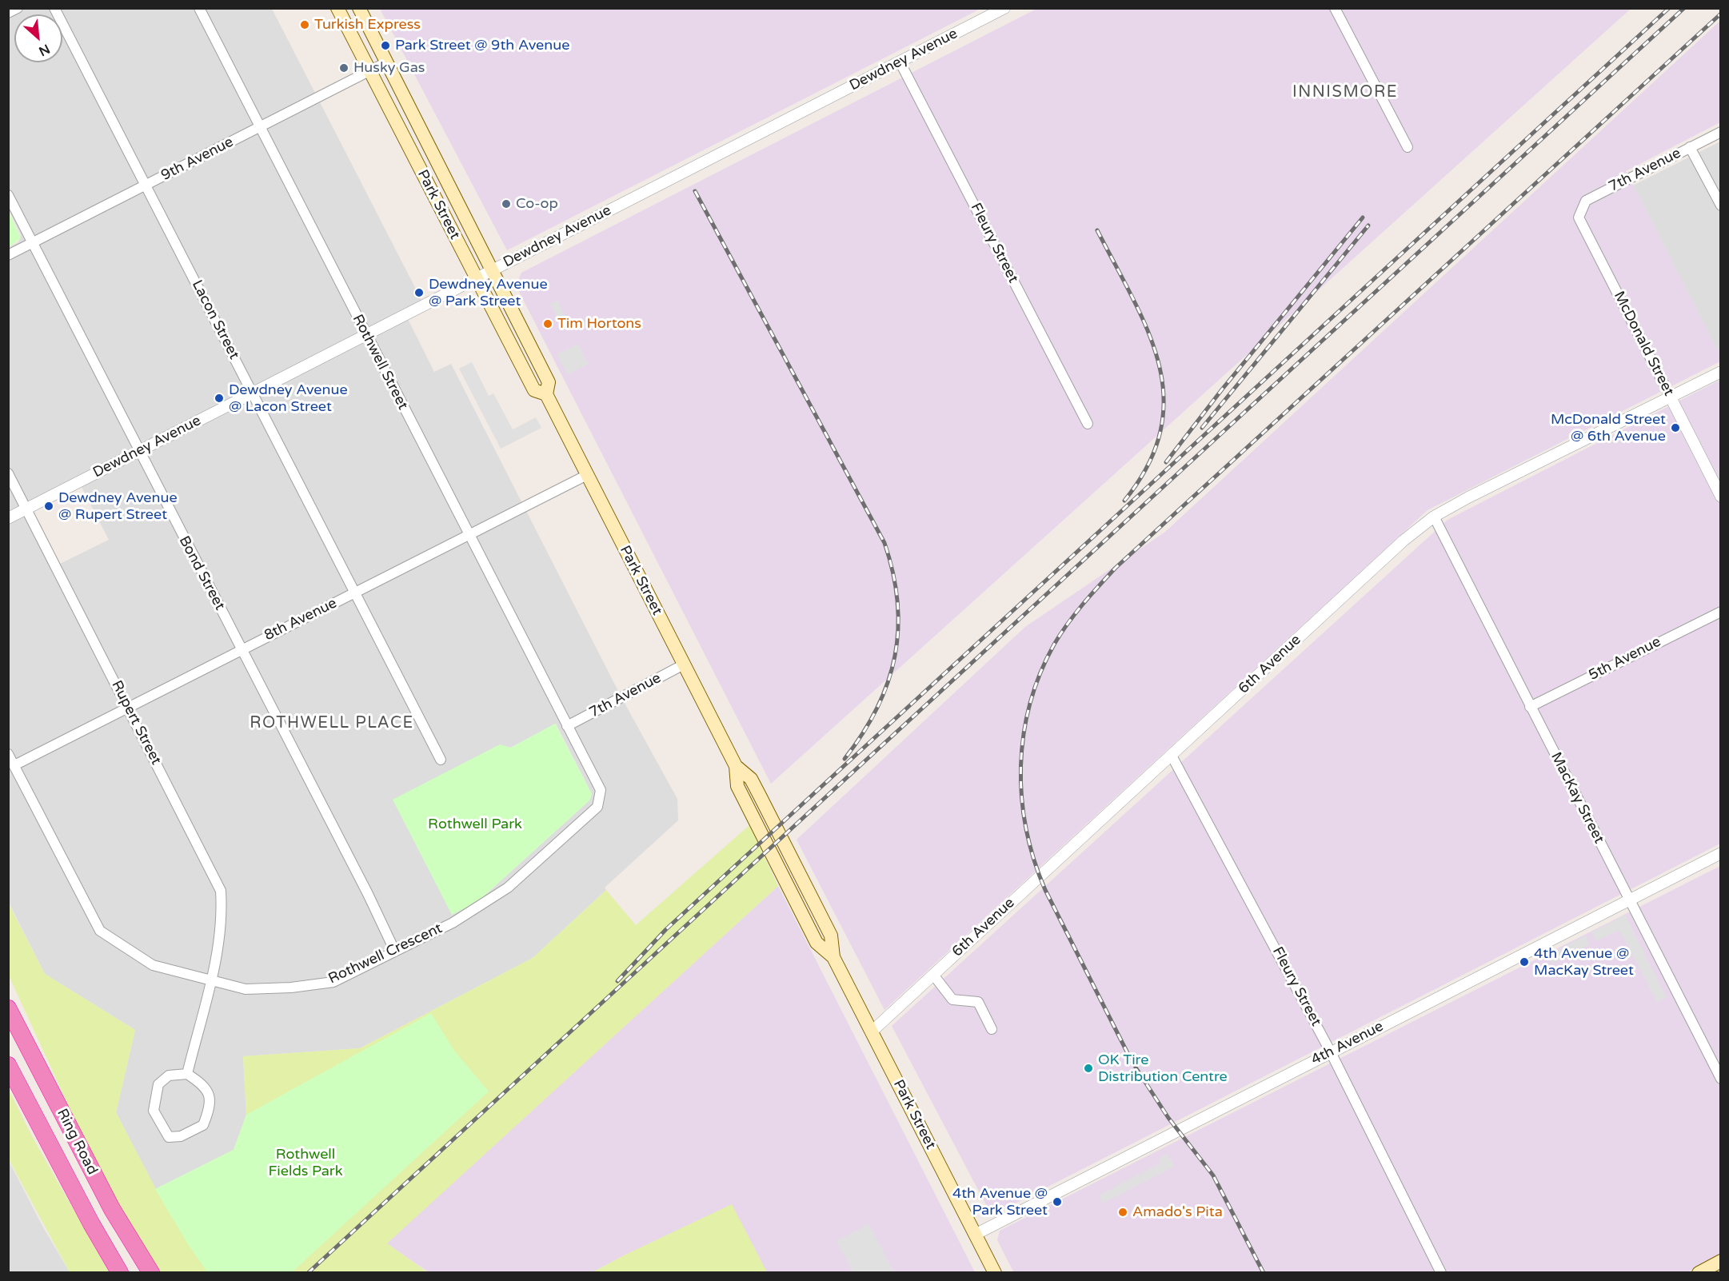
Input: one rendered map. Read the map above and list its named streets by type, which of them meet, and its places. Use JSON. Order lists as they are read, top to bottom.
{
  "streets": {
    "highway": ["Ring Road"],
    "main road": ["Park Street"],
    "street": [
      "Dewdney Avenue",
      "9th Avenue",
      "7th Avenue",
      "Fleury Street",
      "Lacon Street",
      "McDonald Street",
      "Rothwell Street",
      "Bond Street",
      "8th Avenue",
      "5th Avenue",
      "6th Avenue",
      "Rupert Street",
      "MacKay Street",
      "Rothwell Crescent",
      "4th Avenue"
    ]
  },
  "crossings": [
    ["Dewdney Avenue", "Park Street"],
    ["Dewdney Avenue", "Fleury Street"],
    ["Dewdney Avenue", "Lacon Street"],
    ["Dewdney Avenue", "Rothwell Street"],
    ["Dewdney Avenue", "Bond Street"],
    ["Dewdney Avenue", "Rupert Street"],
    ["9th Avenue", "Park Street"],
    ["9th Avenue", "Lacon Street"],
    ["9th Avenue", "Rothwell Street"],
    ["9th Avenue", "Bond Street"],
    ["7th Avenue", "Park Street"],
    ["7th Avenue", "McDonald Street"],
    ["7th Avenue", "Rothwell Crescent"],
    ["Park Street", "8th Avenue"],
    ["Park Street", "6th Avenue"],
    ["Park Street", "4th Avenue"],
    ["Fleury Street", "6th Avenue"],
    ["Fleury Street", "4th Avenue"],
    ["Lacon Street", "8th Avenue"],
    ["McDonald Street", "6th Avenue"],
    ["Rothwell Street", "8th Avenue"],
    ["Rothwell Street", "Rothwell Crescent"],
    ["Bond Street", "8th Avenue"],
    ["Bond Street", "Rothwell Crescent"],
    ["8th Avenue", "Rupert Street"],
    ["8th Avenue", "Rothwell Crescent"],
    ["5th Avenue", "MacKay Street"],
    ["6th Avenue", "MacKay Street"],
    ["Rupert Street", "Rothwell Crescent"],
    ["MacKay Street", "4th Avenue"]
  ],
  "districts": ["INNISMORE", "ROTHWELL PLACE"],
  "parks": ["Rothwell Park", "Rothwell Fields Park"],
  "places": [
    "Turkish Express",
    "Park Street @ 9th Avenue",
    "Husky Gas",
    "Co-op",
    "Dewdney Avenue @ Park Street",
    "Tim Hortons",
    "Dewdney Avenue @ Lacon Street",
    "McDonald Street @ 6th Avenue",
    "Dewdney Avenue @ Rupert Street",
    "4th Avenue @ MacKay Street",
    "OK Tire Distribution Centre",
    "4th Avenue @ Park Street",
    "Amado's Pita"
  ],
  "north": "bottom right"
}
